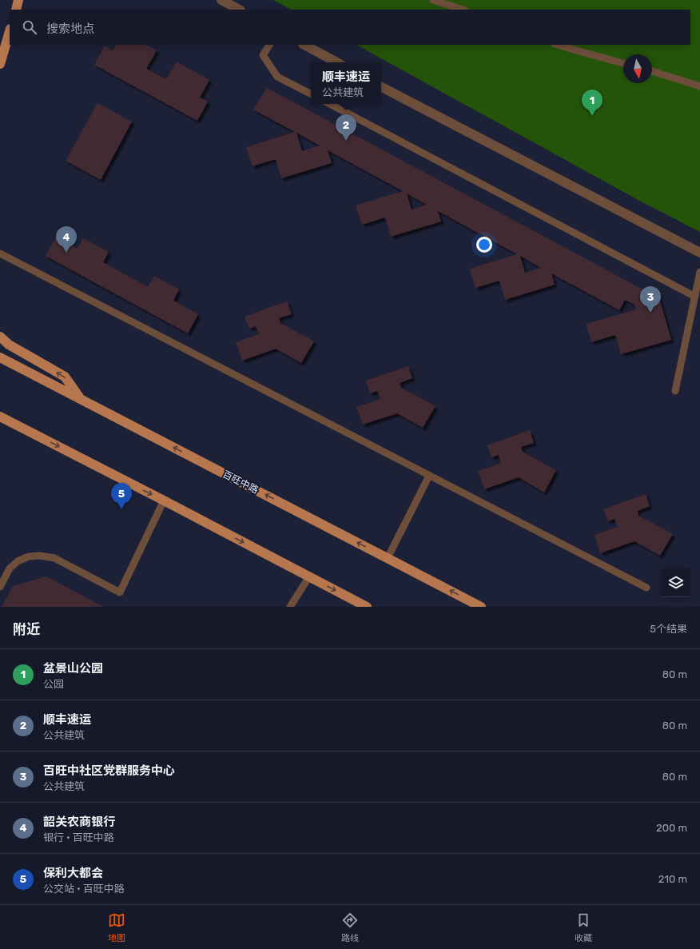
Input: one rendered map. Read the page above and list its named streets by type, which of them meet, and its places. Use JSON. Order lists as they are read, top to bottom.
{
  "streets": {
    "main road": ["百旺中路"]
  },
  "north": "bottom",
  "page": {
    "search": "搜索地点",
    "popup": ["顺丰速运", "公共建筑"],
    "pins": [
      "1",
      "2",
      "4",
      "3",
      "5"
    ],
    "heading": ["附近", "5个结果"],
    "list": [
      {
        "mark": "1",
        "name": "盆景山公园",
        "note": "公园",
        "value": "80 m"
      },
      {
        "mark": "2",
        "name": "顺丰速运",
        "note": "公共建筑",
        "value": "80 m"
      },
      {
        "mark": "3",
        "name": "百旺中社区党群服务中心",
        "note": "公共建筑",
        "value": "80 m"
      },
      {
        "mark": "4",
        "name": "韶关农商银行",
        "note": "银行 · 百旺中路",
        "value": "200 m"
      },
      {
        "mark": "5",
        "name": "保利大都会",
        "note": "公交站 · 百旺中路",
        "value": "210 m"
      }
    ],
    "nav": ["地图", "路线", "收藏"]
  }
}
